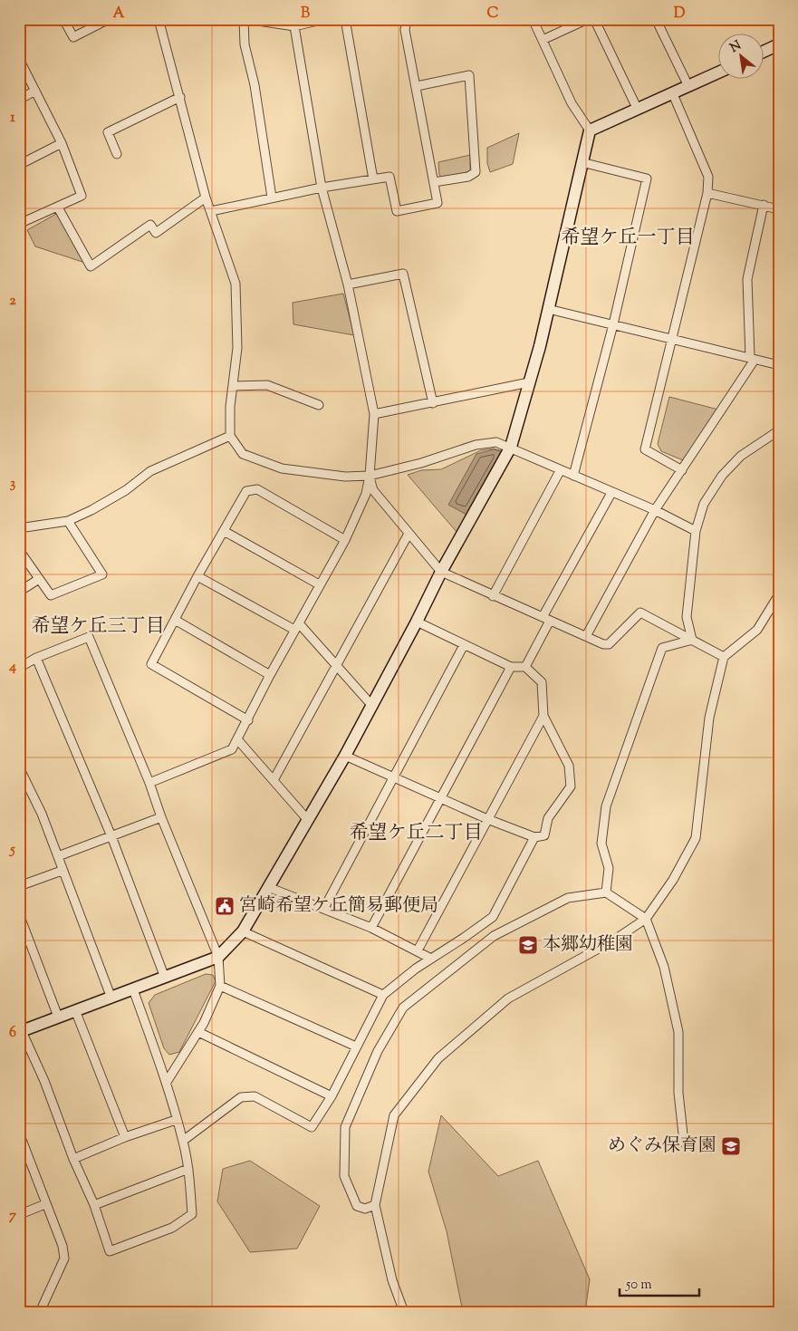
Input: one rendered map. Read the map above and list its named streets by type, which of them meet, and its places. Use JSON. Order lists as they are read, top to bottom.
{
  "districts": ["希望ケ丘一丁目", "希望ケ丘三丁目", "希望ケ丘二丁目"],
  "places": {
    "public building": ["宮崎希望ケ丘簡易郵便局"],
    "school or university": ["本郷幼稚園", "めぐみ保育園"]
  },
  "scale_bar": "50 m",
  "north": "top left",
  "grid": {
    "columns": [
      "A",
      "B",
      "C",
      "D"
    ],
    "rows": [
      "1",
      "2",
      "3",
      "4",
      "5",
      "6",
      "7"
    ]
  }
}
